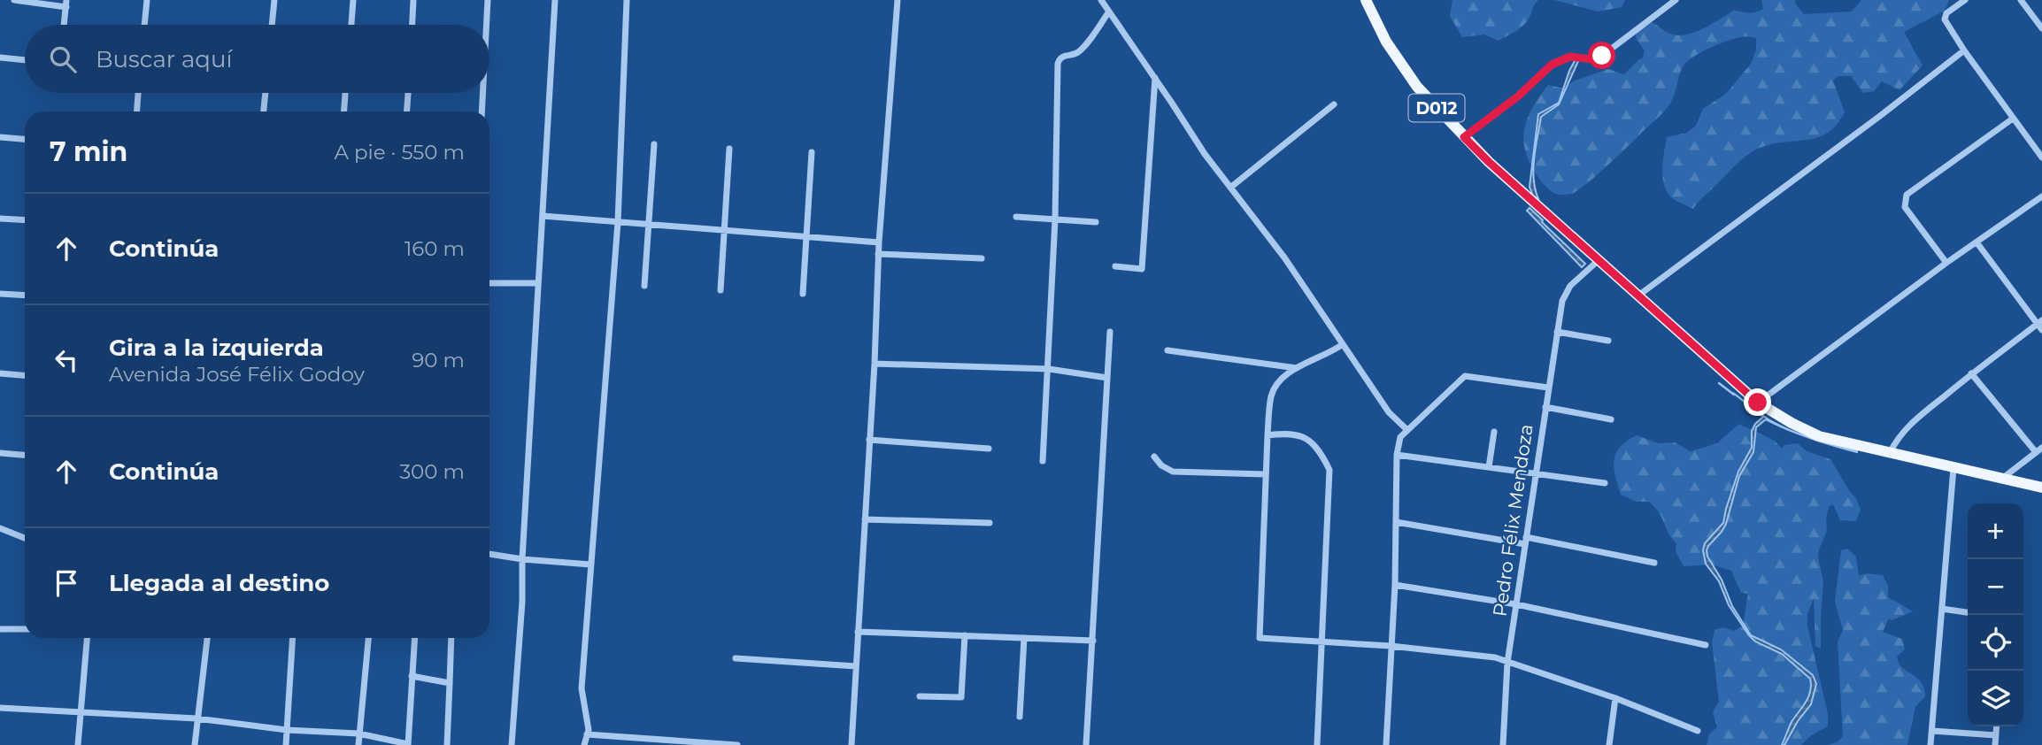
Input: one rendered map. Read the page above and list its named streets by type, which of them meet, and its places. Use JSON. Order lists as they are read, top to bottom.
{
  "streets": {
    "main road": ["D012"],
    "street": ["Pedro Félix Mendoza"]
  },
  "crossings": [
    ["D012", "Pedro Félix Mendoza"]
  ],
  "page": {
    "search": "Buscar aquí",
    "heading": ["7 min", "A pie · 550 m"],
    "list": [
      ["Continúa", "160 m"],
      ["Gira a la izquierda", "Avenida José Félix Godoy", "90 m"],
      ["Continúa", "300 m"],
      "Llegada al destino"
    ],
    "map_buttons": ["+", "−"]
  }
}
